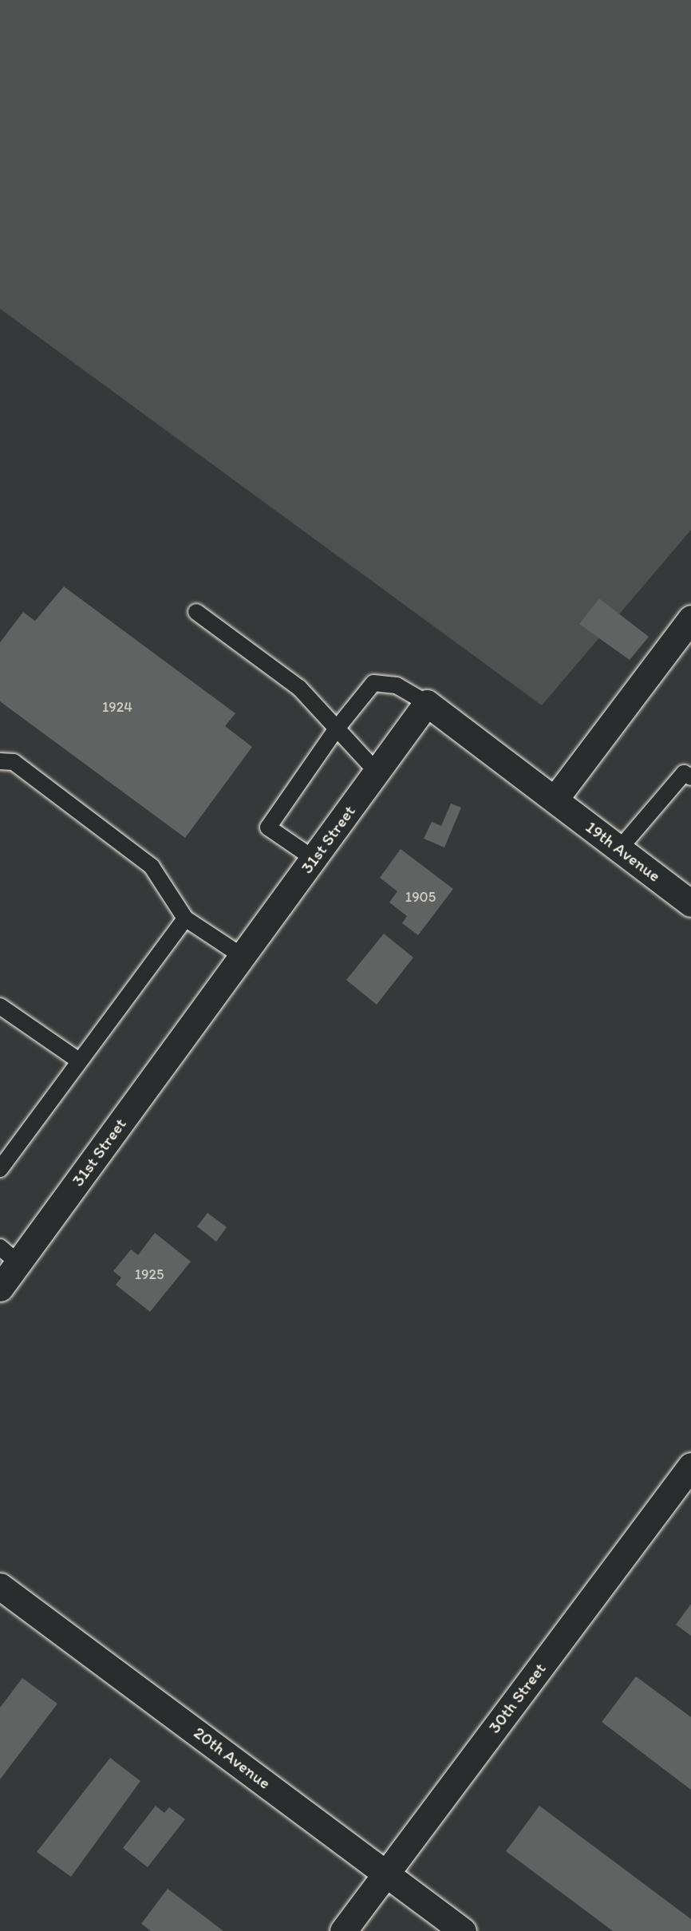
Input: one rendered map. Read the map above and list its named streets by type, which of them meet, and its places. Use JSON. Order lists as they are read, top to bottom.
{
  "streets": {
    "street": [
      "31st Street",
      "19th Avenue",
      "30th Street",
      "20th Avenue"
    ]
  },
  "crossings": [
    ["30th Street", "20th Avenue"]
  ],
  "house_numbers": ["1924", "1905", "1925"]
}
